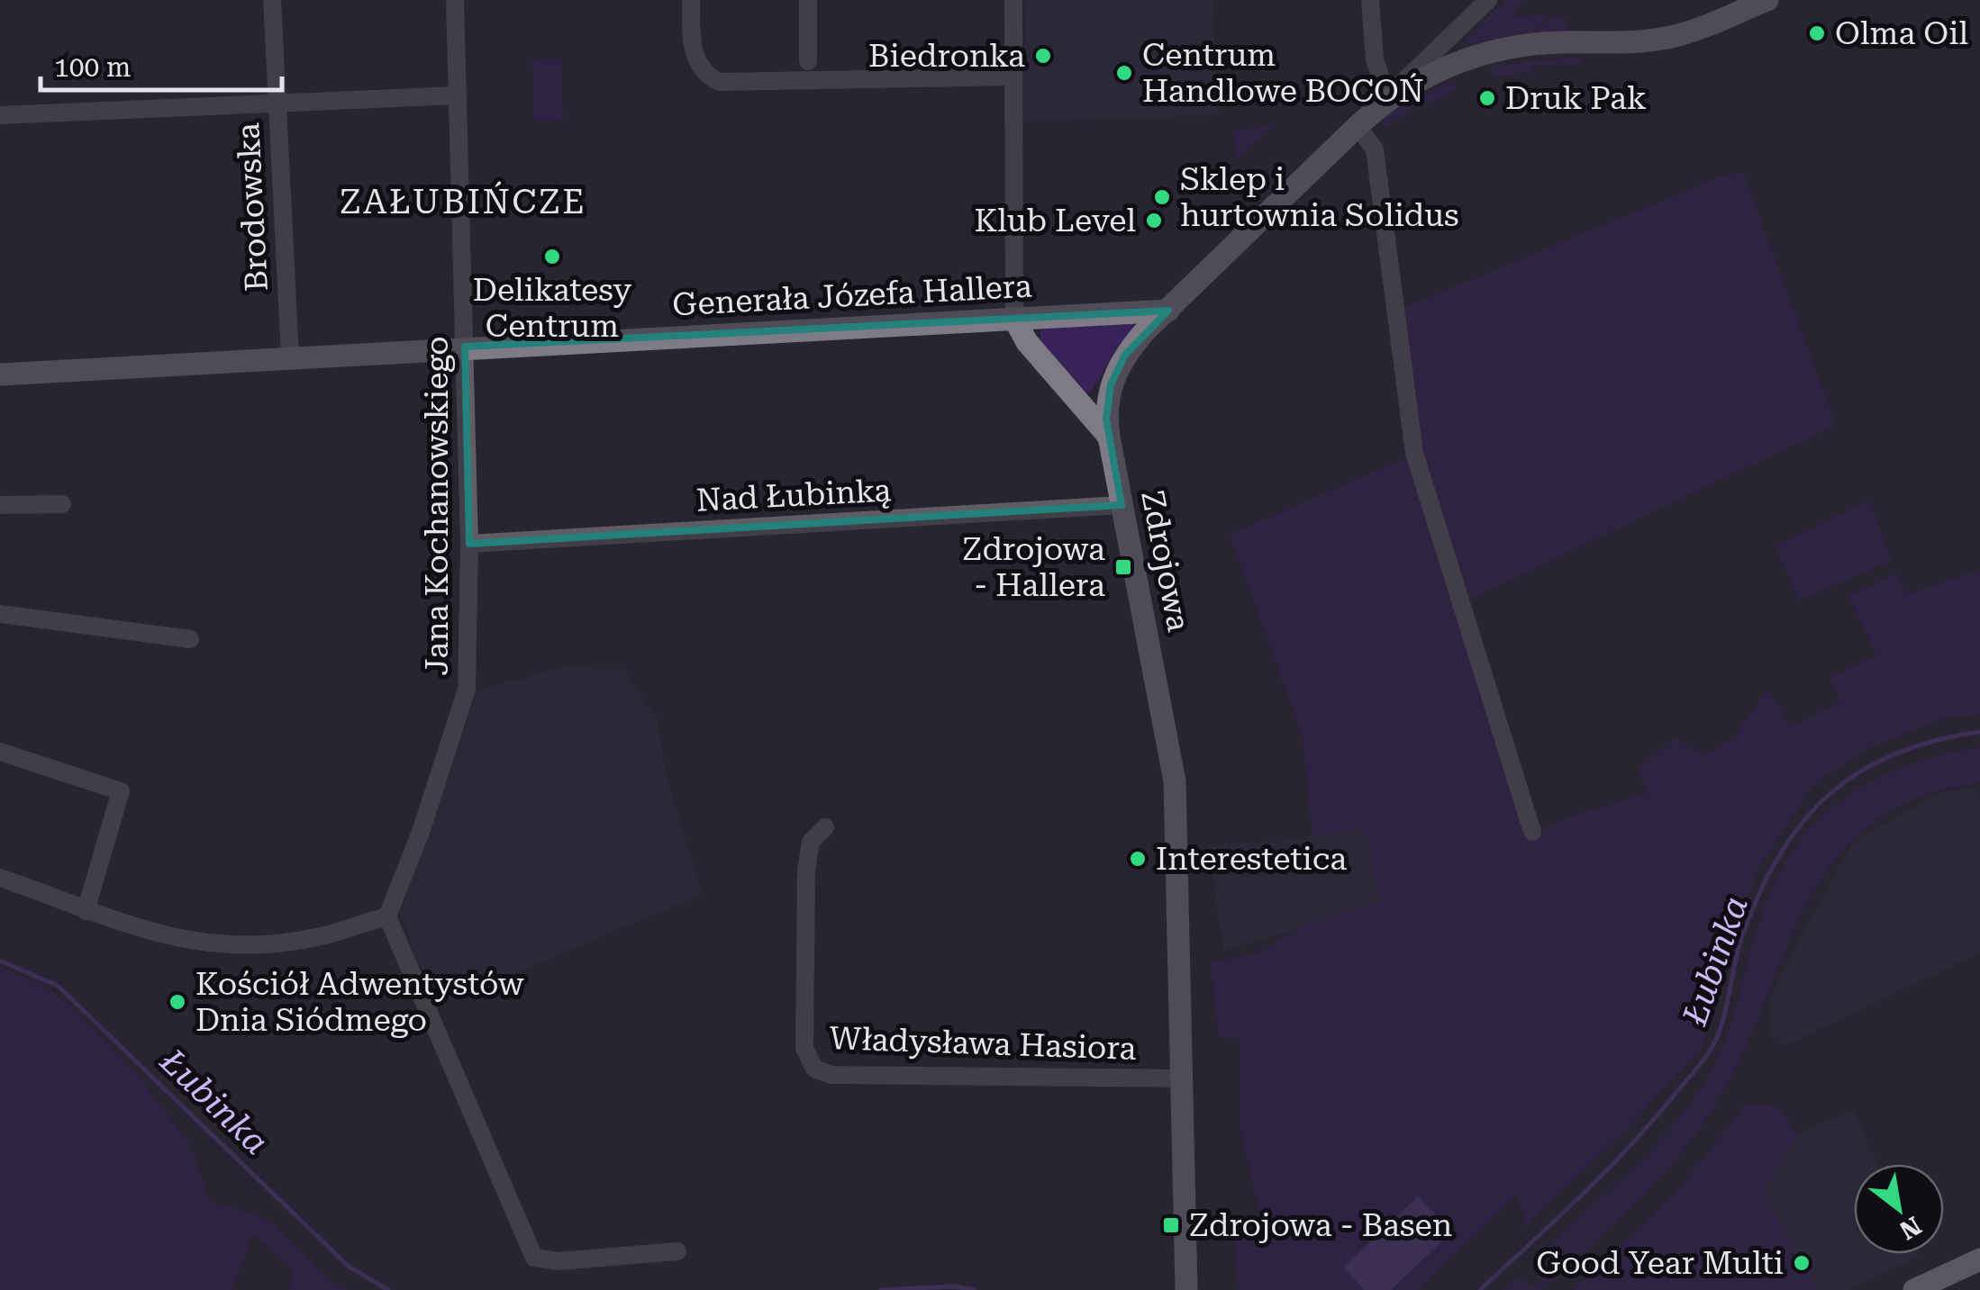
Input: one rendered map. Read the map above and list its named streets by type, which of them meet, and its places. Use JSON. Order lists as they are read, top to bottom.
{
  "streets": {
    "street": [
      "Brodowska",
      "Generała Józefa Hallera",
      "Nad Łubinką",
      "Jana Kochanowskiego",
      "Zdrojowa",
      "Władysława Hasiora"
    ]
  },
  "crossings": [
    ["Brodowska", "Generała Józefa Hallera"],
    ["Generała Józefa Hallera", "Jana Kochanowskiego"],
    ["Generała Józefa Hallera", "Zdrojowa"],
    ["Nad Łubinką", "Jana Kochanowskiego"],
    ["Nad Łubinką", "Zdrojowa"],
    ["Zdrojowa", "Władysława Hasiora"]
  ],
  "districts": ["ZAŁUBIŃCZE"],
  "water": ["Łubinka"],
  "places": {
    "other": [
      "Olma Oil",
      "Biedronka",
      "Centrum Handlowe BOCOŃ",
      "Druk Pak",
      "Sklep i hurtownia Solidus",
      "Klub Level",
      "Delikatesy Centrum",
      "Interestetica",
      "Kościół Adwentystów Dnia Siódmego",
      "Good Year Multi"
    ],
    "transit": ["Zdrojowa - Hallera", "Zdrojowa - Basen"]
  },
  "scale_bar": "100 m",
  "north": "bottom right"
}
